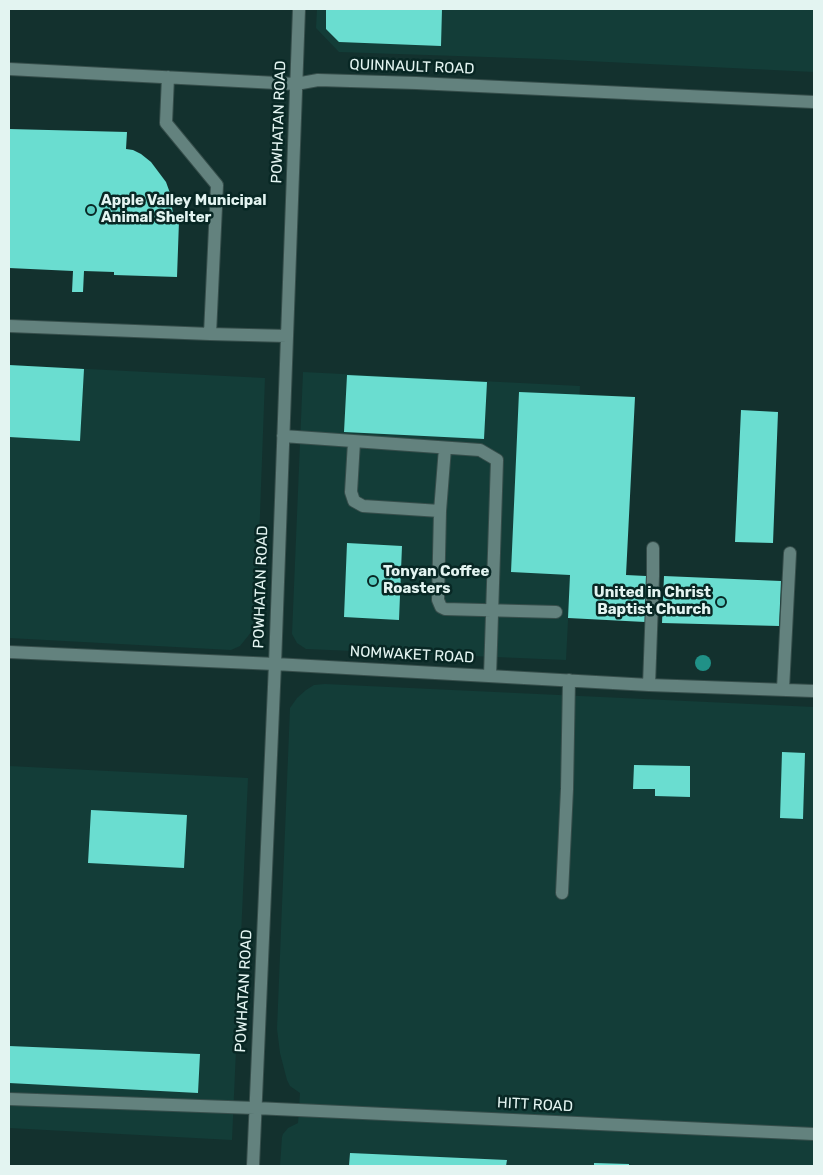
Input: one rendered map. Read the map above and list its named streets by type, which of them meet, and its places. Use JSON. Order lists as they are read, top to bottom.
{
  "streets": {
    "street": [
      "QUINNAULT ROAD",
      "POWHATAN ROAD",
      "NOMWAKET ROAD",
      "HITT ROAD"
    ]
  },
  "crossings": [
    ["QUINNAULT ROAD", "POWHATAN ROAD"],
    ["POWHATAN ROAD", "NOMWAKET ROAD"],
    ["POWHATAN ROAD", "HITT ROAD"]
  ],
  "places": ["Apple Valley Municipal Animal Shelter", "Tonyan Coffee Roasters", "United in Christ Baptist Church"]
}
